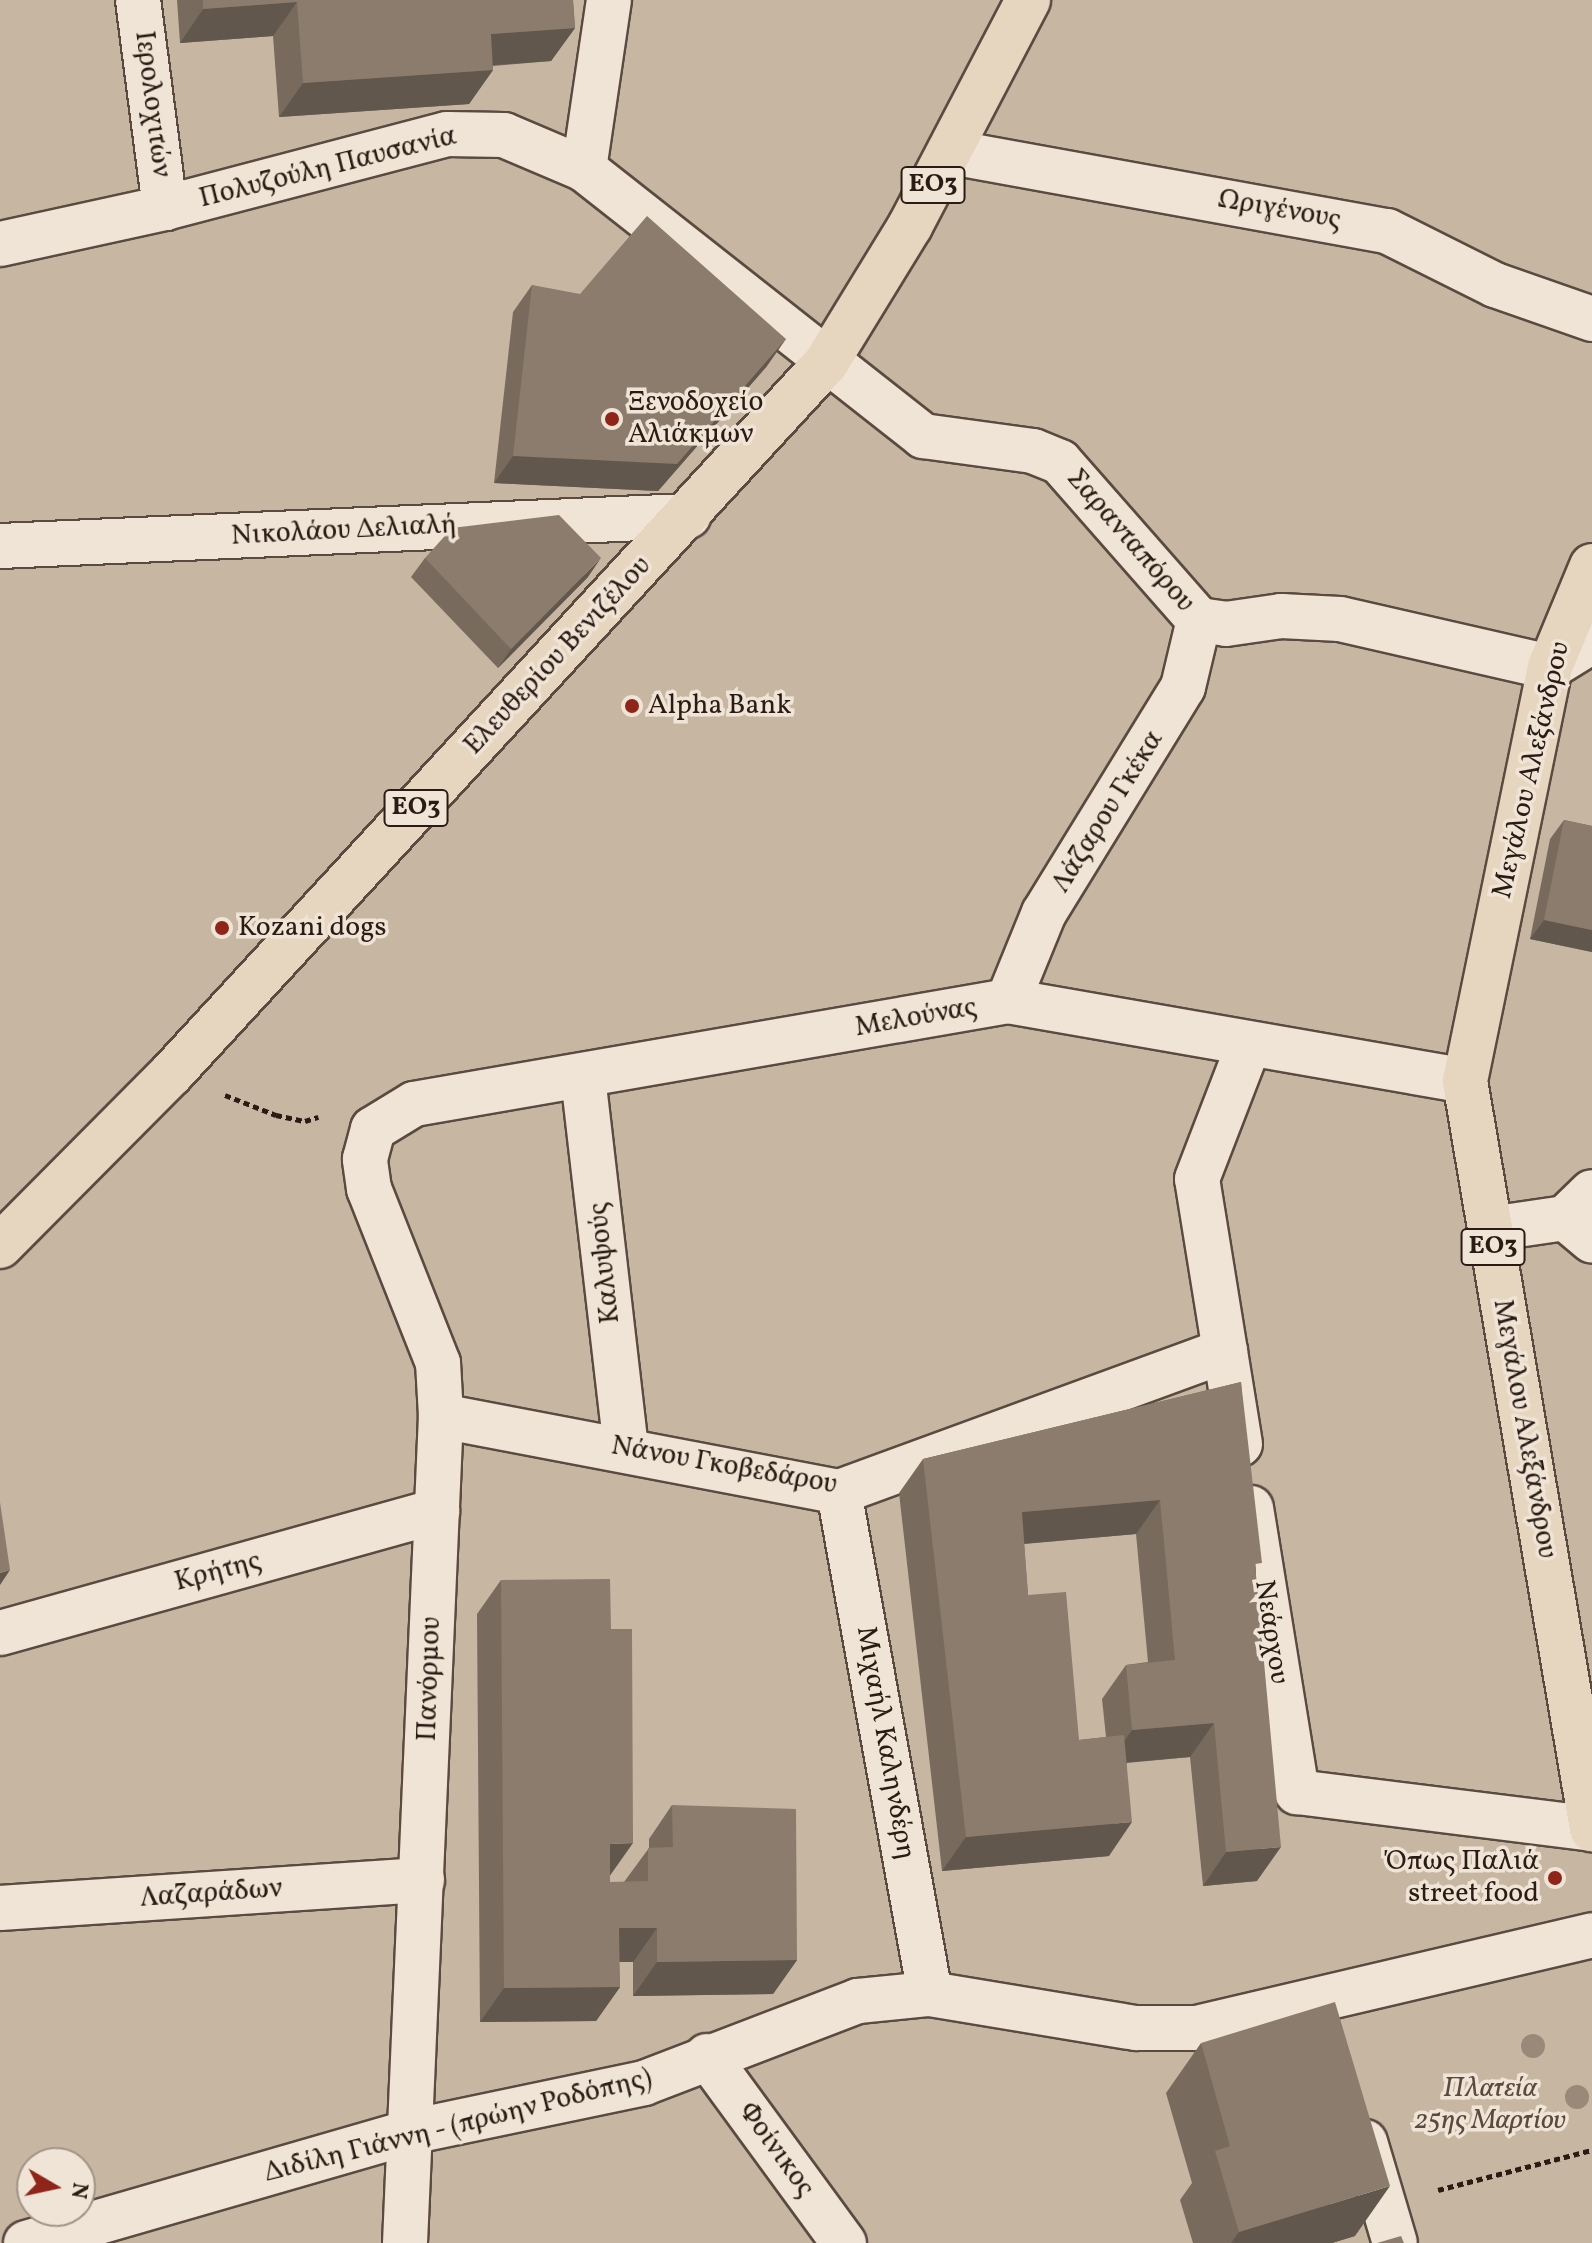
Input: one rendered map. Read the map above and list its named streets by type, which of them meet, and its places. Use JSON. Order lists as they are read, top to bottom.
{
  "streets": {
    "main road": ["ΕΟ3", "Ελευθερίου Βενιζέλου", "Μεγάλου Αλεξάνδρου"],
    "street": [
      "Ιερολοχιτών",
      "Πολυζούλη Παυσανία",
      "Ωριγένους",
      "Νικολάου Δελιαλή",
      "Σαρανταπόρου",
      "Λάζαρου Γκέκα",
      "Μελούνας",
      "Καλυψούς",
      "Νάνου Γκοβεδάρου",
      "Κρήτης",
      "Νεάρχου",
      "Πανόρμου",
      "Μιχαήλ Καληνδέρη",
      "Λαζαράδων",
      "Διδίλη Γιάννη - (πρώην Ροδόπης)",
      "Φοίνικος"
    ]
  },
  "crossings": [
    ["Ιερολοχιτών", "Πολυζούλη Παυσανία"],
    ["Πολυζούλη Παυσανία", "Σαρανταπόρου"],
    ["Πολυζούλη Παυσανία", "Ελευθερίου Βενιζέλου"],
    ["Ωριγένους", "Ελευθερίου Βενιζέλου"],
    ["Νικολάου Δελιαλή", "Ελευθερίου Βενιζέλου"],
    ["Σαρανταπόρου", "Ελευθερίου Βενιζέλου"],
    ["Σαρανταπόρου", "Μεγάλου Αλεξάνδρου"],
    ["Σαρανταπόρου", "Λάζαρου Γκέκα"],
    ["Μεγάλου Αλεξάνδρου", "Μελούνας"],
    ["Μεγάλου Αλεξάνδρου", "Νεάρχου"],
    ["Λάζαρου Γκέκα", "Μελούνας"],
    ["Μελούνας", "Καλυψούς"],
    ["Μελούνας", "Νεάρχου"],
    ["Μελούνας", "Πανόρμου"],
    ["Καλυψούς", "Νάνου Γκοβεδάρου"],
    ["Νάνου Γκοβεδάρου", "Νεάρχου"],
    ["Νάνου Γκοβεδάρου", "Πανόρμου"],
    ["Νάνου Γκοβεδάρου", "Μιχαήλ Καληνδέρη"],
    ["Κρήτης", "Πανόρμου"],
    ["Πανόρμου", "Λαζαράδων"],
    ["Πανόρμου", "Διδίλη Γιάννη - (πρώην Ροδόπης)"],
    ["Μιχαήλ Καληνδέρη", "Διδίλη Γιάννη - (πρώην Ροδόπης)"],
    ["Διδίλη Γιάννη - (πρώην Ροδόπης)", "Φοίνικος"]
  ],
  "parks": ["Πλατεία 25ης Μαρτίου"],
  "places": [
    "Ξενοδοχείο Αλιάκμων",
    "Alpha Bank",
    "Kozani dogs",
    "Όπως Παλιά street food"
  ],
  "north": "right"
}
